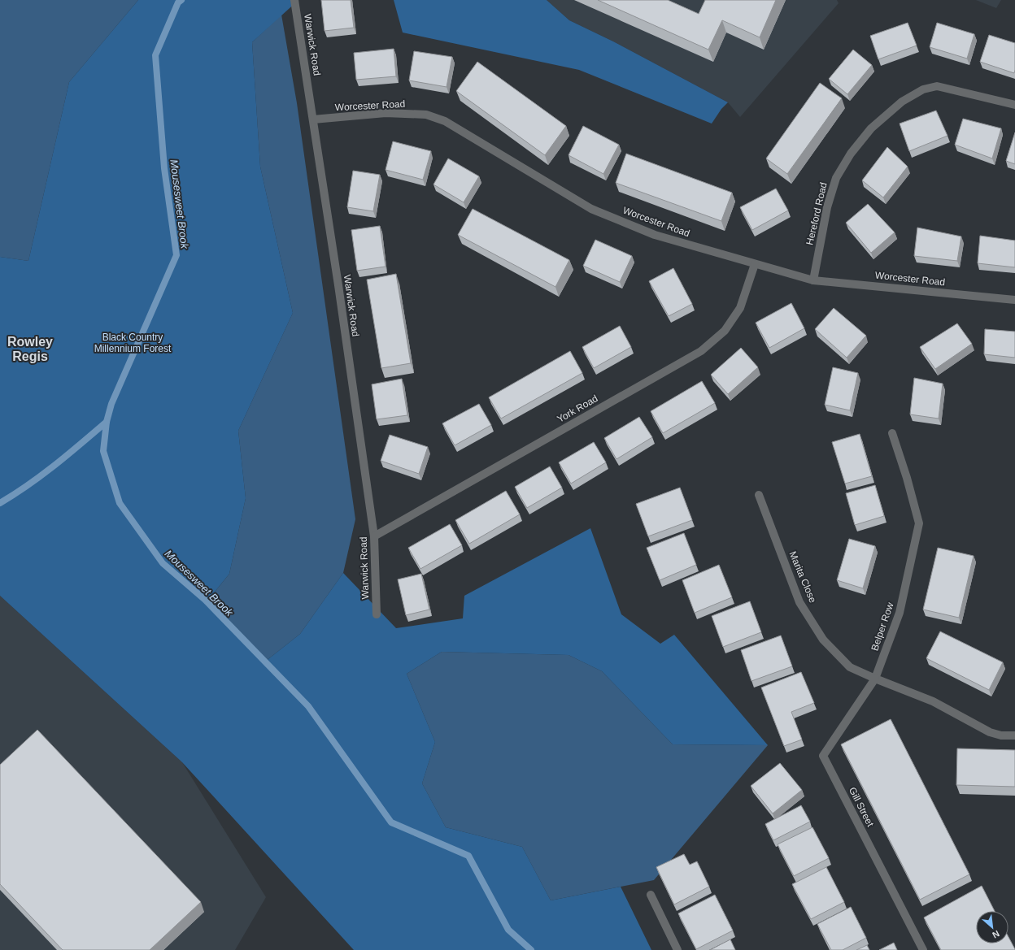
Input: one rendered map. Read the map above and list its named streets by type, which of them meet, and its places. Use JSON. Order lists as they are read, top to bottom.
{
  "streets": {
    "street": [
      "Warwick Road",
      "Worcester Road",
      "Hereford Road",
      "York Road",
      "Marita Close",
      "Belper Row",
      "Gill Street"
    ]
  },
  "crossings": [
    ["Warwick Road", "Worcester Road"],
    ["Warwick Road", "York Road"],
    ["Worcester Road", "Hereford Road"],
    ["Worcester Road", "York Road"],
    ["Marita Close", "Belper Row"],
    ["Marita Close", "Gill Street"],
    ["Belper Row", "Gill Street"]
  ],
  "districts": ["Rowley Regis"],
  "water": ["Mousesweet Brook"],
  "parks": ["Black Country Millennium Forest"],
  "north": "bottom right"
}
